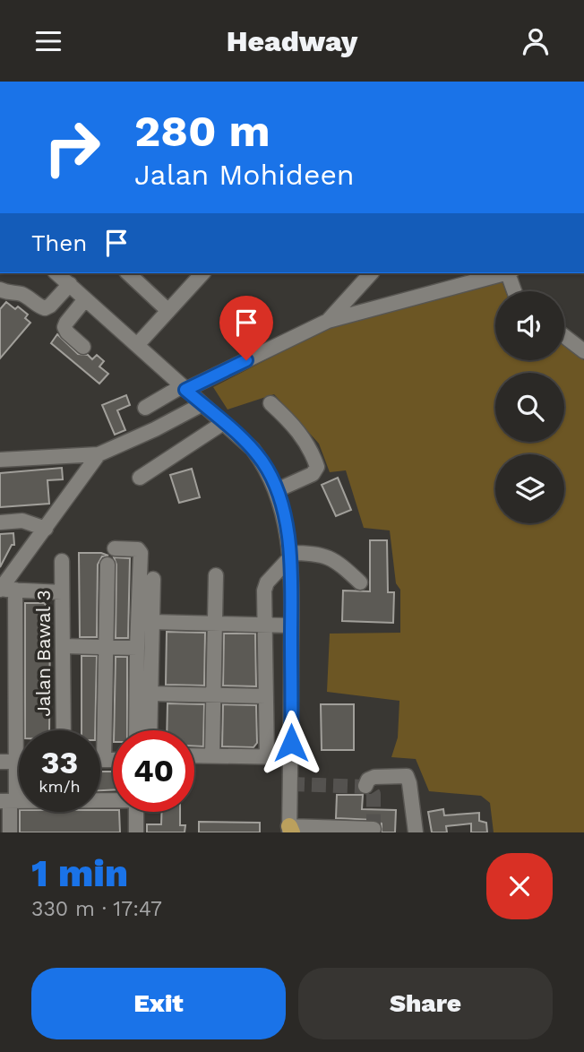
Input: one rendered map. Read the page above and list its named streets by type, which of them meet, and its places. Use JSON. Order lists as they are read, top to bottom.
{
  "streets": {
    "street": ["Jalan Bawal 3"]
  },
  "page": {
    "header": "Headway",
    "turn": ["280 m", "Jalan Mohideen"],
    "then": "Then",
    "speed": "33 km/h",
    "limit": "40",
    "heading": ["1 min", "330 m · 17:47"],
    "buttons": ["Exit", "Share"]
  }
}
